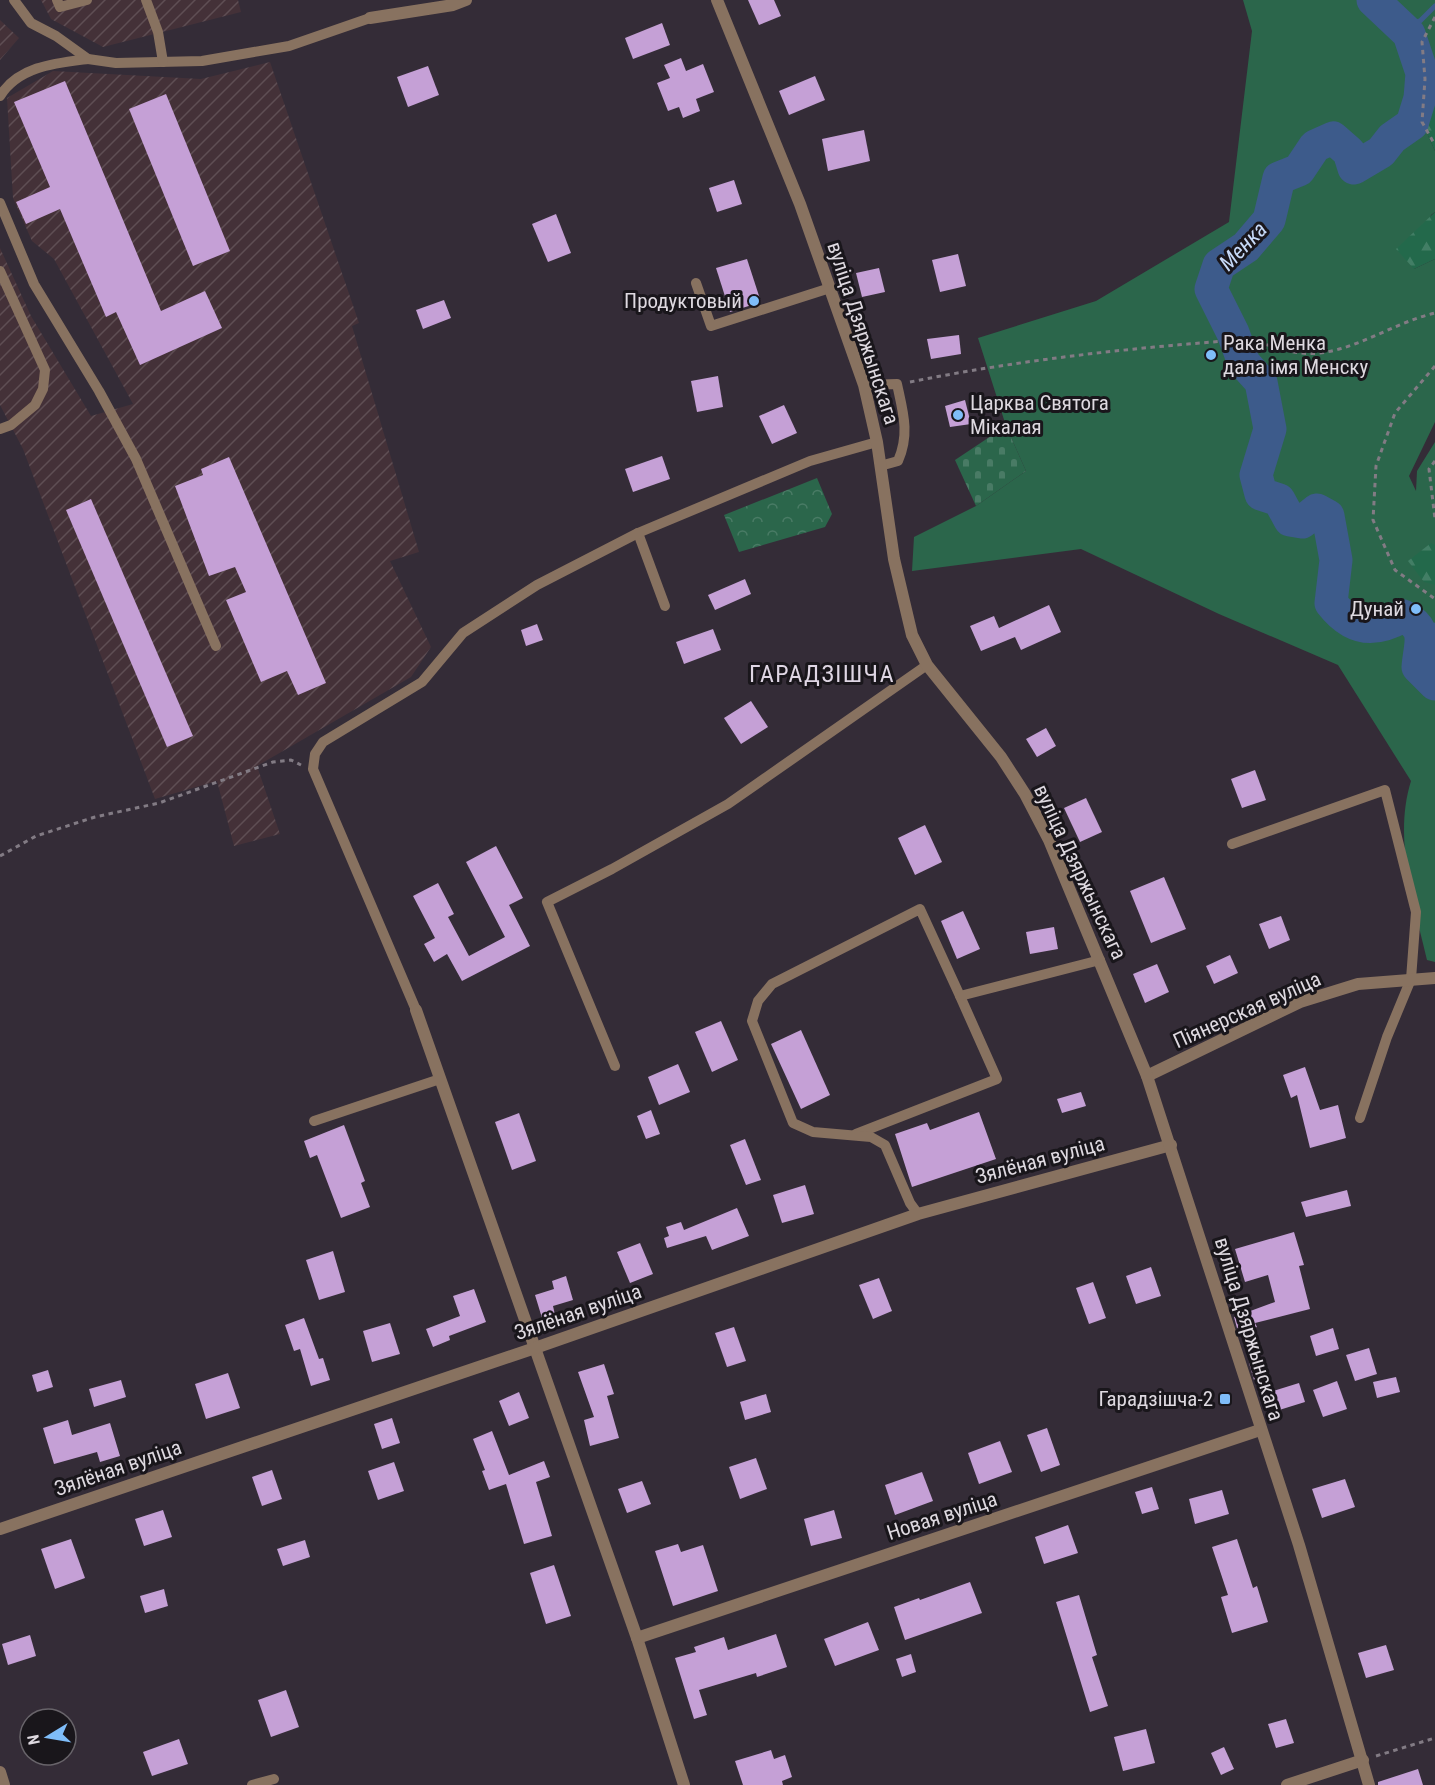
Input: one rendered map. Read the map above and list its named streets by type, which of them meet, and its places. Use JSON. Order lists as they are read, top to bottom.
{
  "streets": {
    "street": [
      "вуліца Дзяржынскага",
      "Піянерская вуліца",
      "Зялёная вуліца",
      "Новая вуліца"
    ]
  },
  "crossings": [
    ["вуліца Дзяржынскага", "Піянерская вуліца"],
    ["вуліца Дзяржынскага", "Зялёная вуліца"],
    ["вуліца Дзяржынскага", "Новая вуліца"]
  ],
  "districts": ["ГАРАДЗІШЧА"],
  "water": ["Менка"],
  "places": {
    "other": [
      "Продуктовый",
      "Рака Менка дала імя Менску",
      "Царква Святога Мікалая",
      "Дунай"
    ],
    "transit": ["Гарадзішча-2"]
  },
  "north": "left"
}
